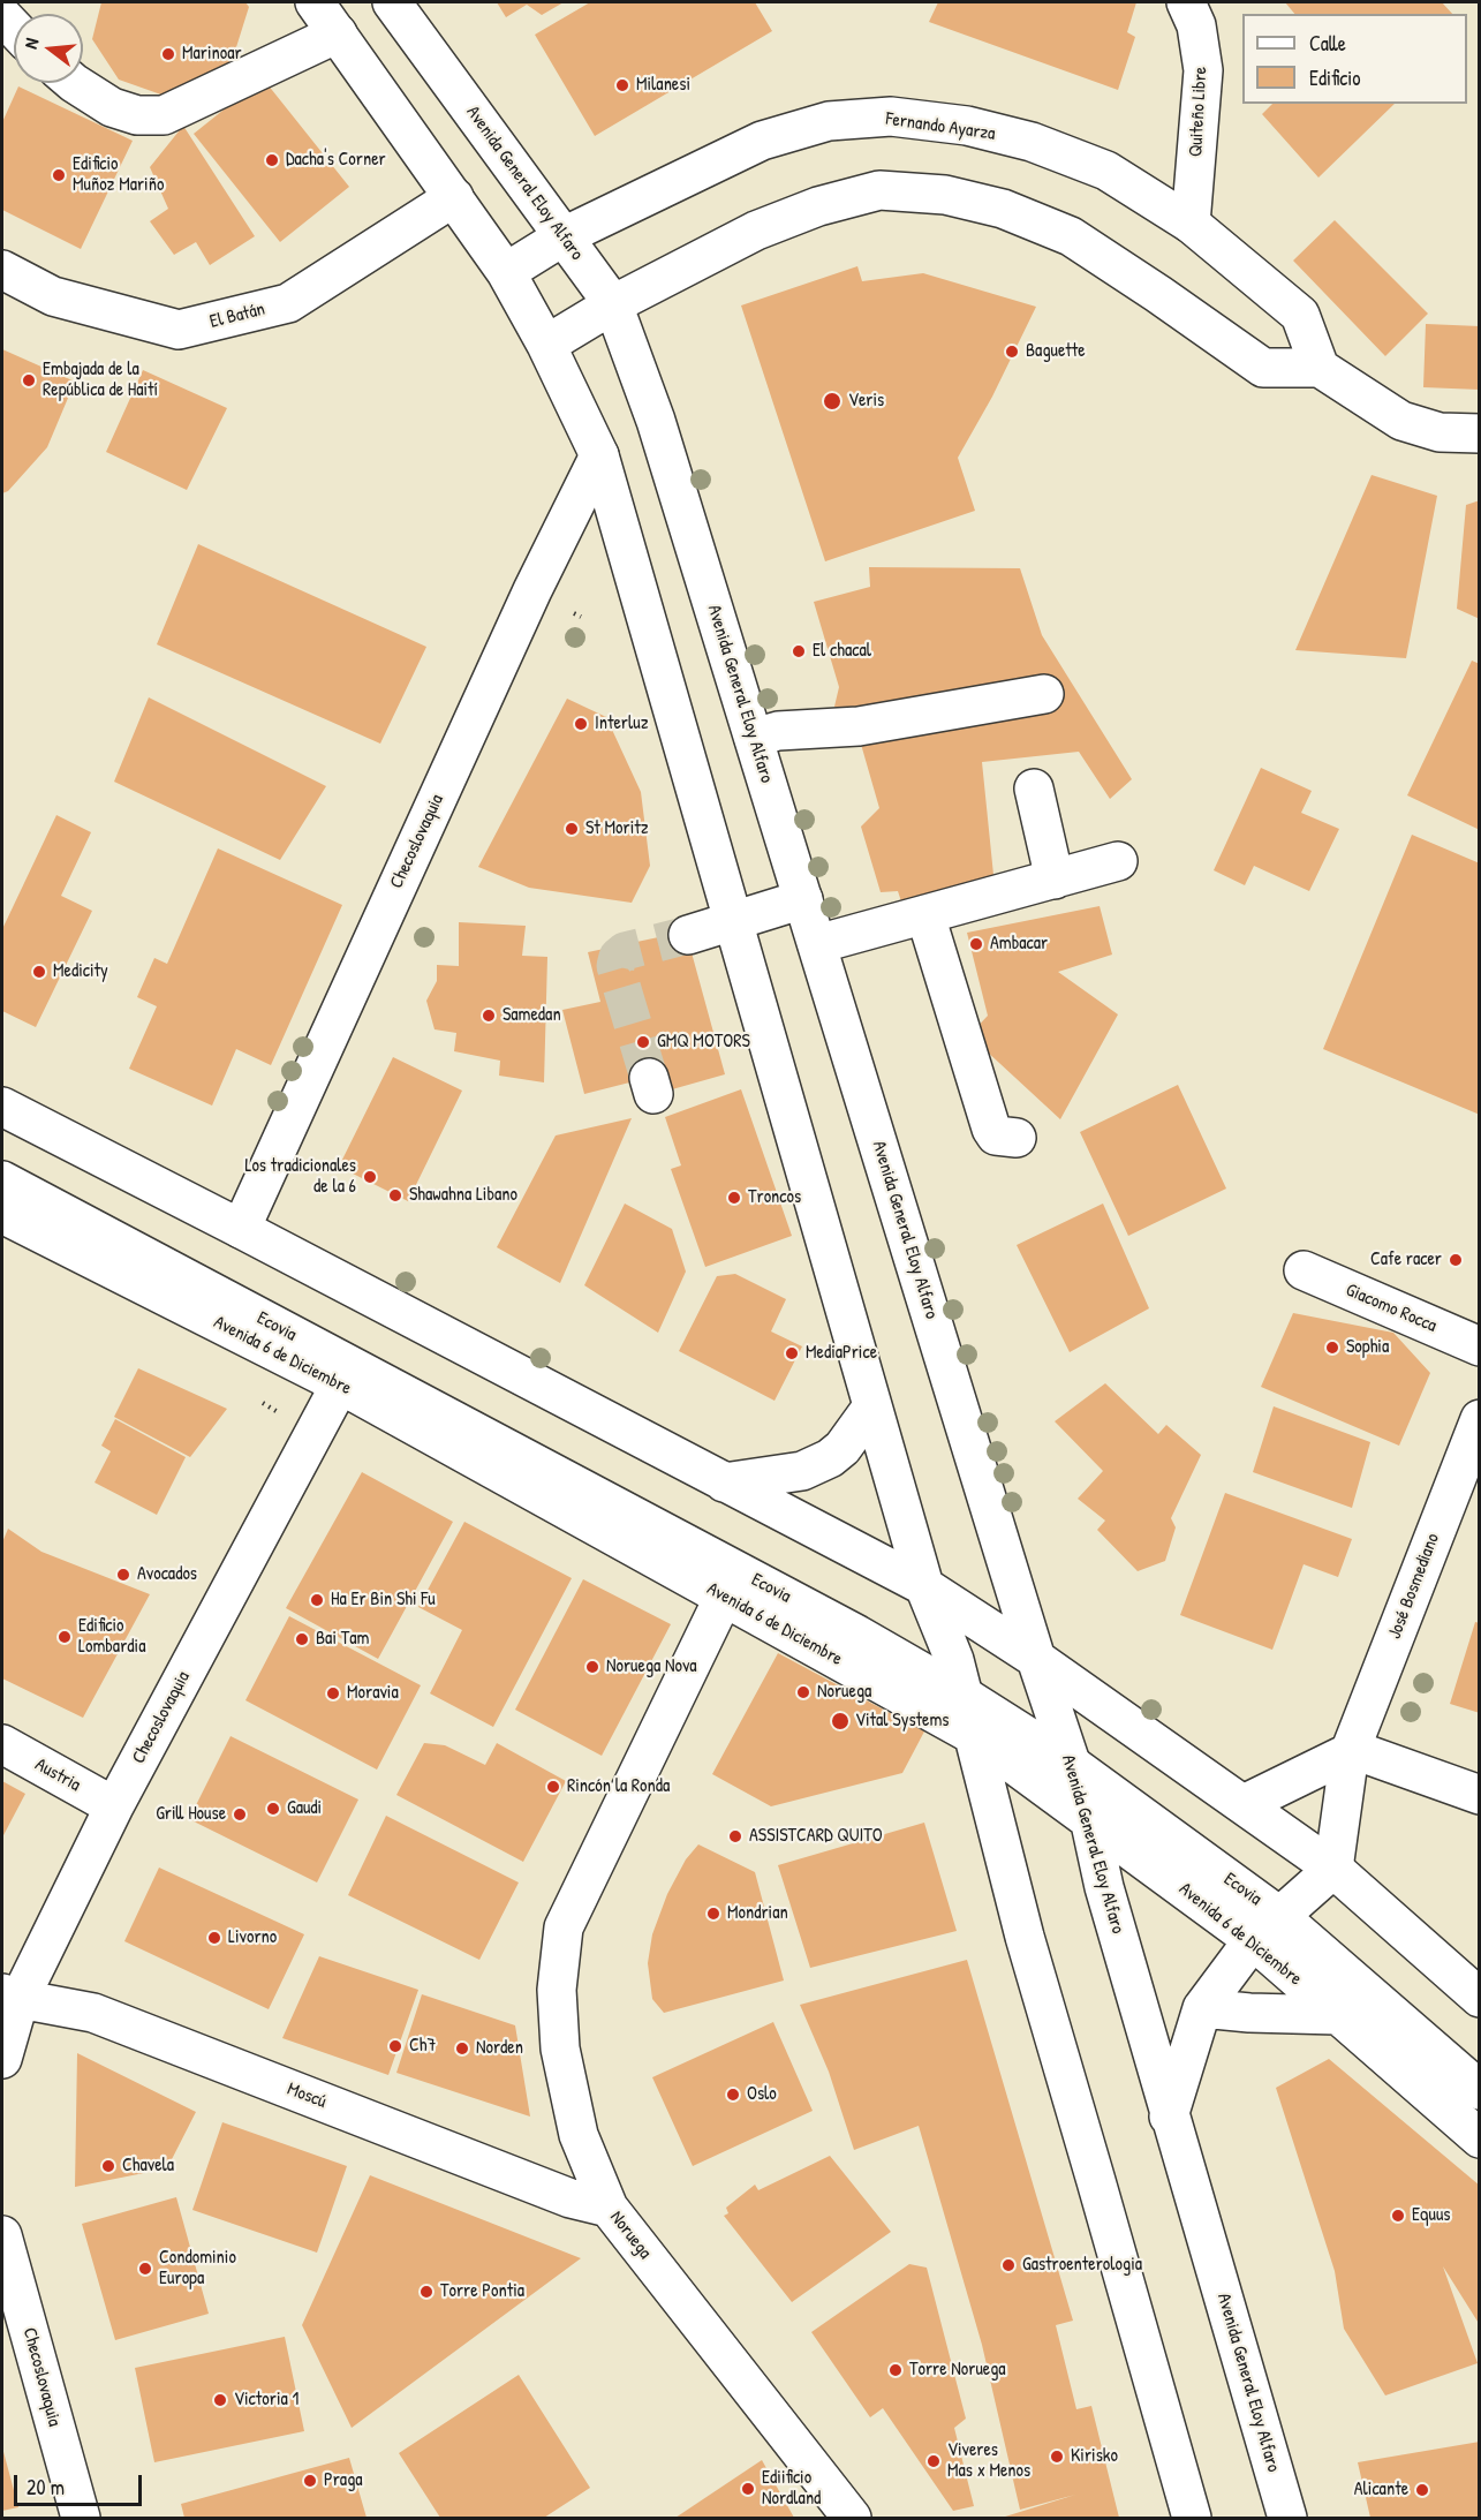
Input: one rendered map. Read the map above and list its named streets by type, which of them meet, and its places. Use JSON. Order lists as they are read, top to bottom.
{
  "streets": {
    "main road": [
      "Quiteño Libre",
      "Fernando Ayarza",
      "Avenida General Eloy Alfaro",
      "El Batán",
      "Checoslovaquia",
      "Giacomo Rocca",
      "Ecovia",
      "Avenida 6 de Diciembre",
      "José Bosmediano",
      "Austria",
      "Moscú",
      "Noruega"
    ]
  },
  "crossings": [
    ["Quiteño Libre", "Fernando Ayarza"],
    ["Fernando Ayarza", "Avenida General Eloy Alfaro"],
    ["Avenida General Eloy Alfaro", "Ecovia"],
    ["Avenida General Eloy Alfaro", "Avenida 6 de Diciembre"],
    ["Checoslovaquia", "Avenida 6 de Diciembre"],
    ["Checoslovaquia", "Austria"],
    ["Checoslovaquia", "Moscú"],
    ["Ecovia", "Avenida 6 de Diciembre"],
    ["Avenida 6 de Diciembre", "Noruega"],
    ["Moscú", "Noruega"]
  ],
  "places": [
    "Marinoar",
    "Milanesi",
    "Dacha's Corner",
    "Edificio Muñoz Mariño",
    "Baguette",
    "Embajada de la República de Haití",
    "Veris",
    "El chacal",
    "Interluz",
    "St Moritz",
    "Ambacar",
    "Medicity",
    "Samedan",
    "GMQ MOTORS",
    "Los tradicionales de la 6",
    "Shawahna Libano",
    "Troncos",
    "Cafe racer",
    "Sophia",
    "MediaPrice",
    "Avocados",
    "Ha Er Bin Shi Fu",
    "Edificio Lombardia",
    "Bai Tam",
    "Noruega Nova",
    "Noruega",
    "Moravia",
    "Vital Systems",
    "Rincón la Ronda",
    "Gaudi",
    "Grill House",
    "ASSISTCARD QUITO",
    "Mondrian",
    "Livorno",
    "Ch7",
    "Norden",
    "Oslo",
    "Chavela",
    "Equus",
    "Gastroenterologia",
    "Condominio Europa",
    "Torre Pontia",
    "Torre Noruega",
    "Victoria 1",
    "Kirisko",
    "Viveres Mas x Menos",
    "Praga",
    "Ediificio Nordland",
    "Alicante"
  ],
  "legend": ["Calle", "Edificio"],
  "scale_bar": "20 m",
  "north": "left"
}
